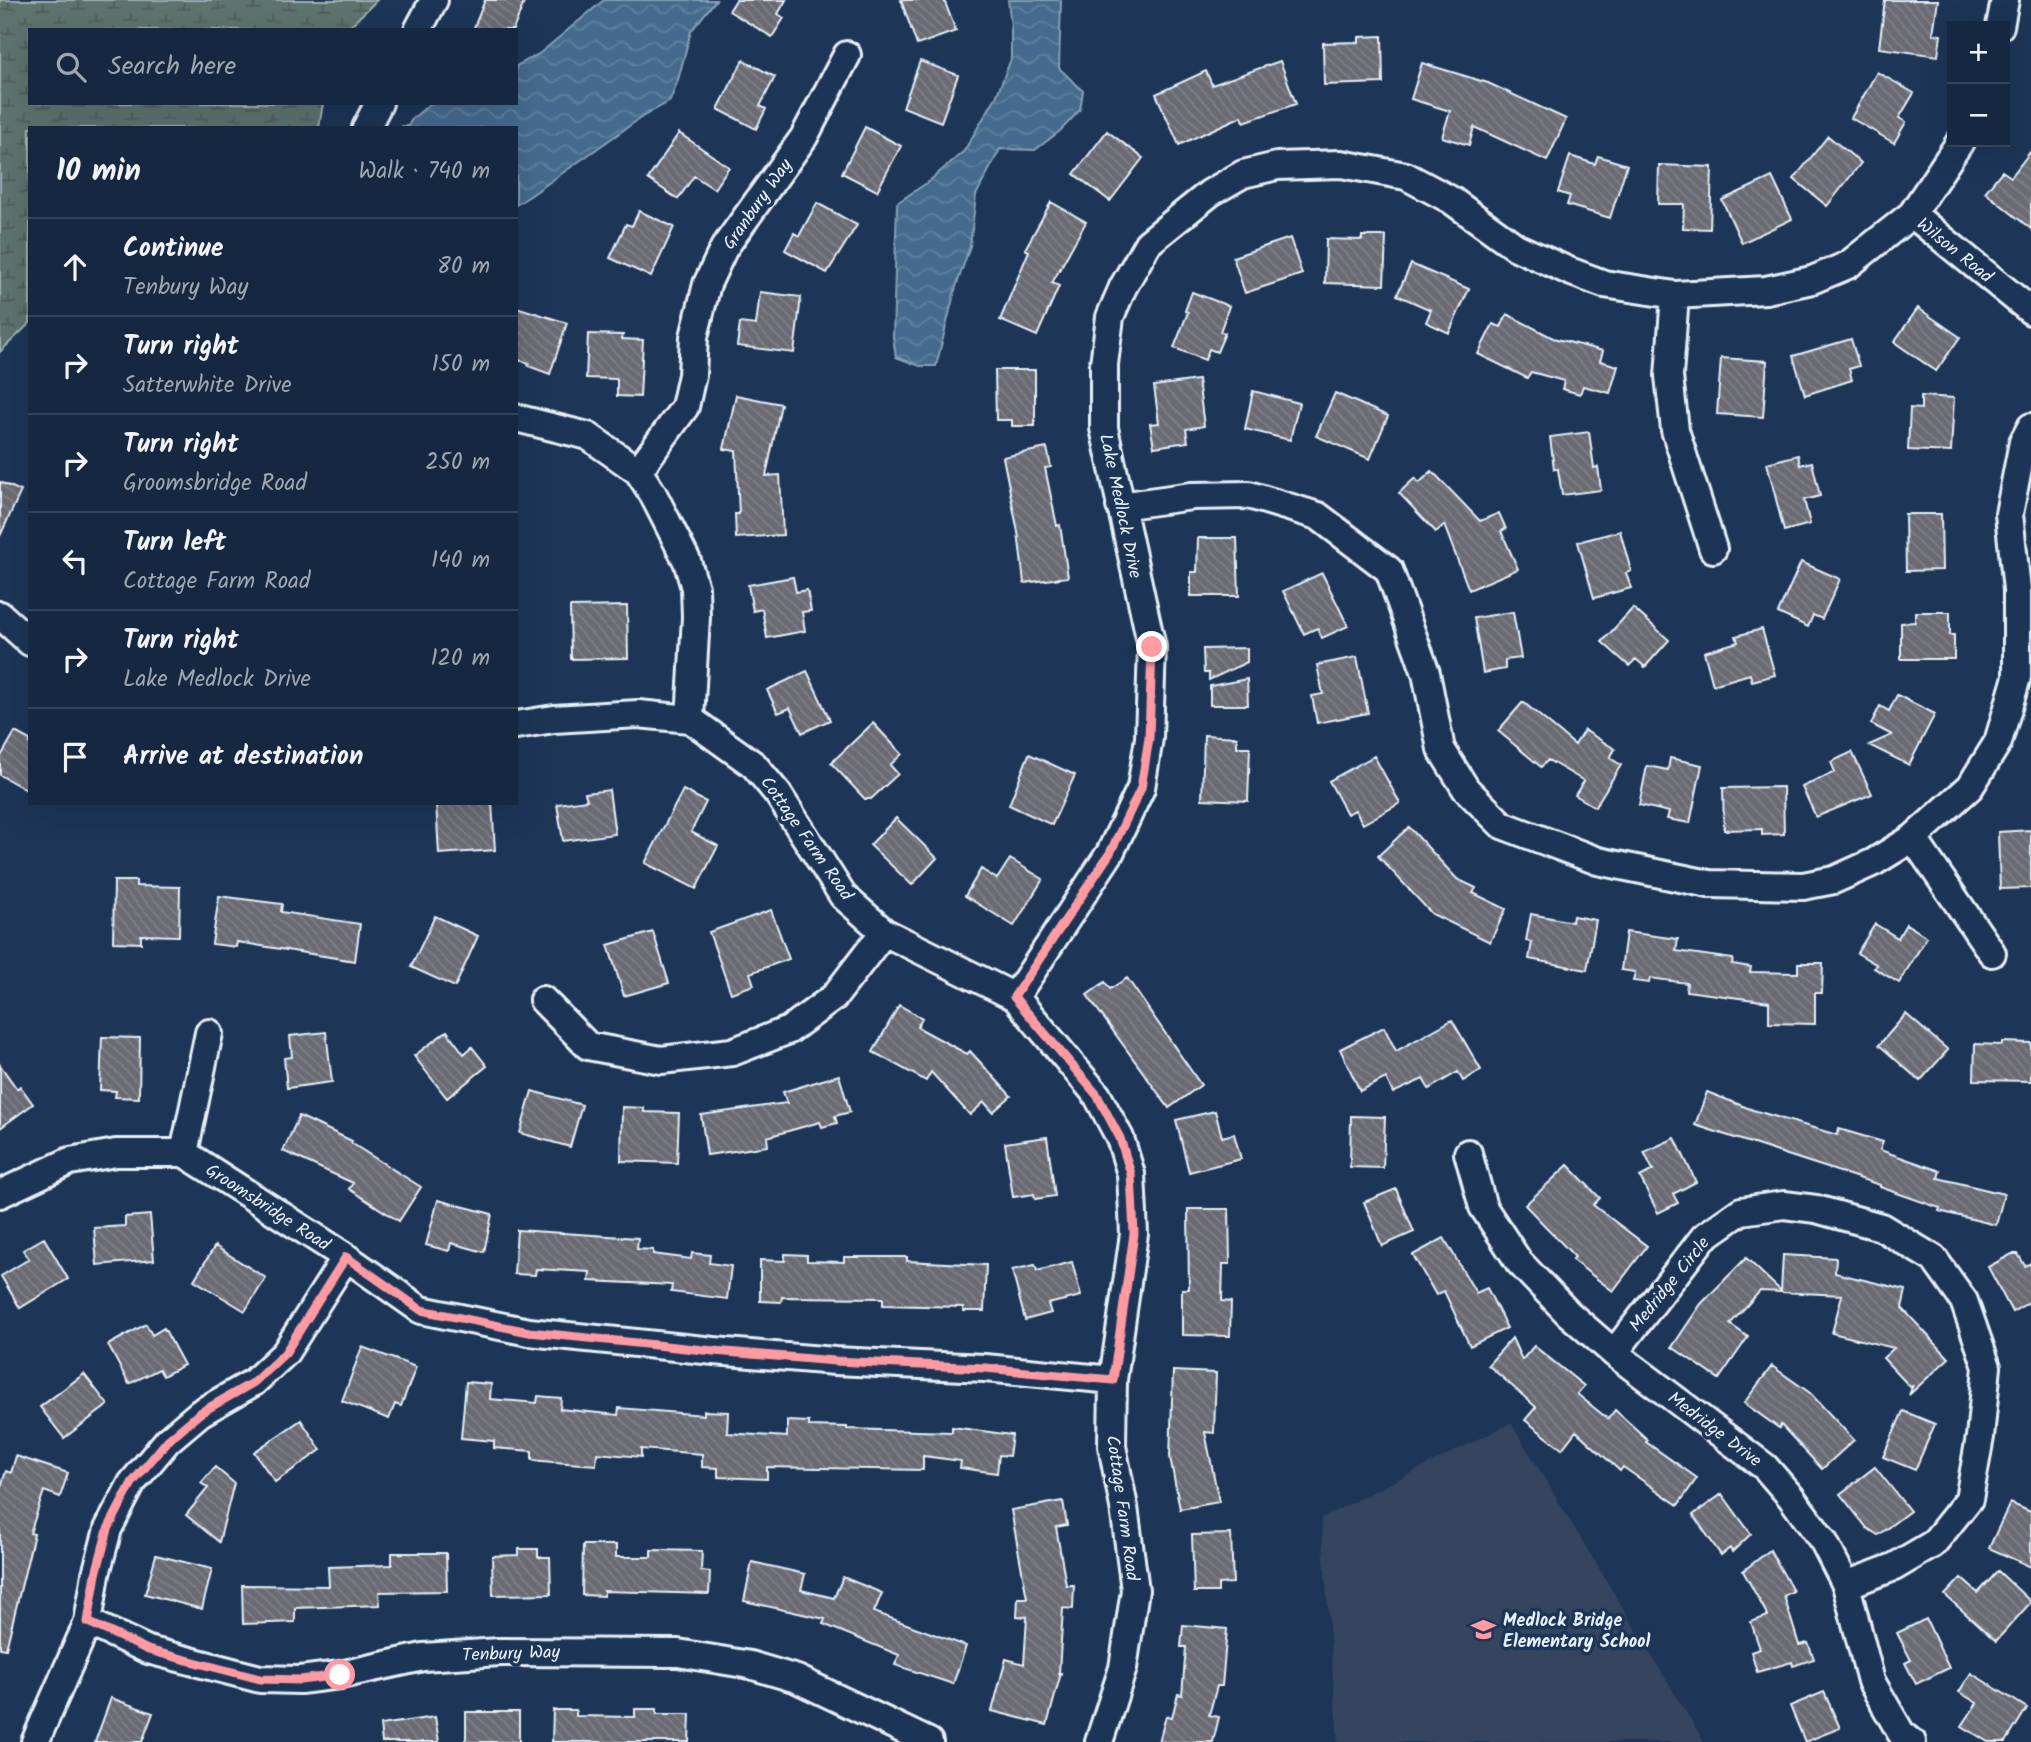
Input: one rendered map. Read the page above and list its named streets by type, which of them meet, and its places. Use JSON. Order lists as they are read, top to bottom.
{
  "streets": {
    "street": [
      "Granbury Way",
      "Wilson Road",
      "Lake Medlock Drive",
      "Cottage Farm Road",
      "Groomsbridge Road",
      "Medridge Circle",
      "Medridge Drive",
      "Tenbury Way"
    ]
  },
  "crossings": [
    ["Wilson Road", "Lake Medlock Drive"],
    ["Lake Medlock Drive", "Cottage Farm Road"],
    ["Cottage Farm Road", "Groomsbridge Road"],
    ["Medridge Circle", "Medridge Drive"]
  ],
  "places": {
    "school or university": ["Medlock Bridge Elementary School"]
  },
  "page": {
    "map_buttons": ["+", "−"],
    "search": "Search here",
    "heading": ["10 min", "Walk · 740 m"],
    "list": [
      ["Continue", "Tenbury Way", "80 m"],
      ["Turn right", "Satterwhite Drive", "150 m"],
      ["Turn right", "Groomsbridge Road", "250 m"],
      ["Turn left", "Cottage Farm Road", "140 m"],
      ["Turn right", "Lake Medlock Drive", "120 m"],
      "Arrive at destination"
    ]
  }
}
